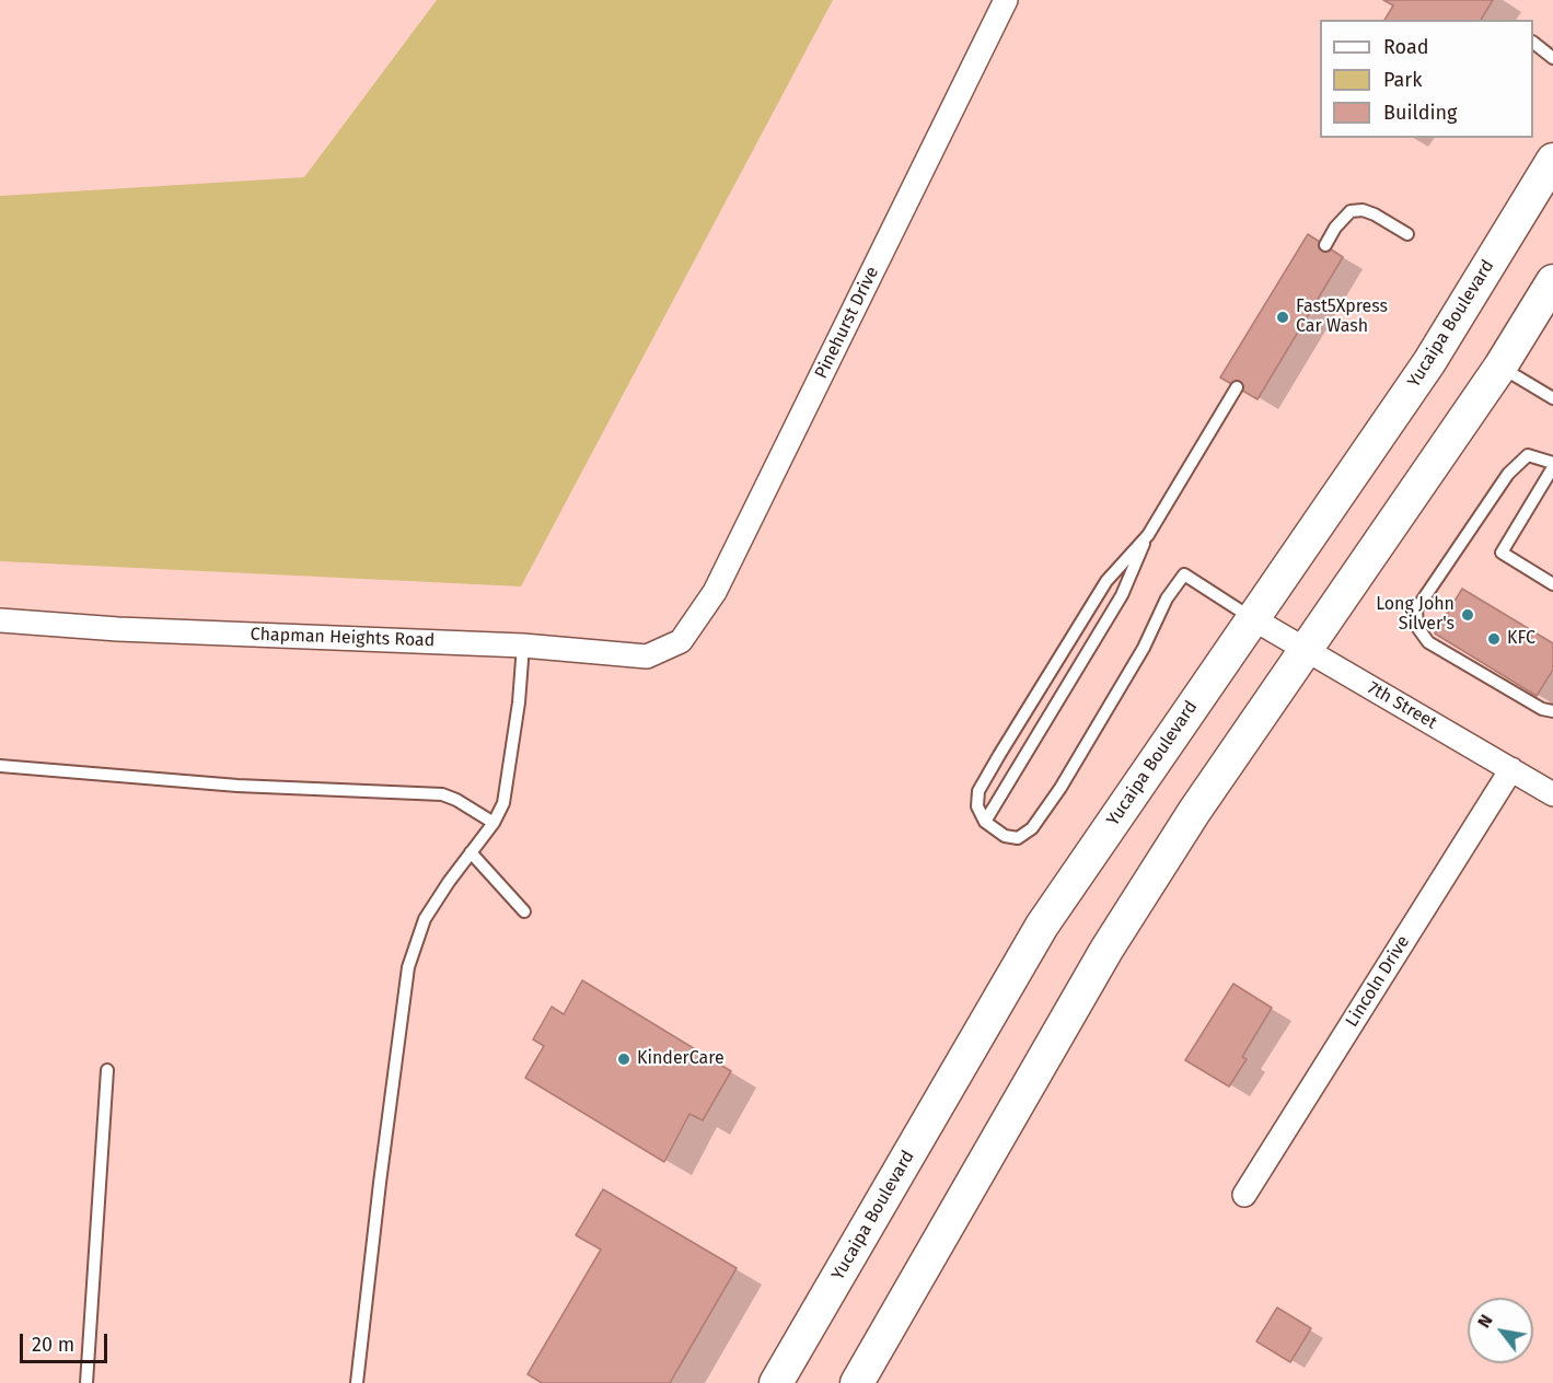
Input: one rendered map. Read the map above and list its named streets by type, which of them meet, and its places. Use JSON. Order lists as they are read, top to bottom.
{
  "streets": {
    "main road": ["Yucaipa Boulevard"],
    "street": [
      "Pinehurst Drive",
      "Chapman Heights Road",
      "7th Street",
      "Lincoln Drive"
    ]
  },
  "crossings": [
    ["Pinehurst Drive", "Chapman Heights Road"],
    ["Yucaipa Boulevard", "7th Street"],
    ["7th Street", "Lincoln Drive"]
  ],
  "places": [
    "Fast5Xpress Car Wash",
    "Long John Silver's",
    "KFC",
    "KinderCare"
  ],
  "legend": ["Road", "Park", "Building"],
  "scale_bar": "20 m",
  "north": "top left"
}
